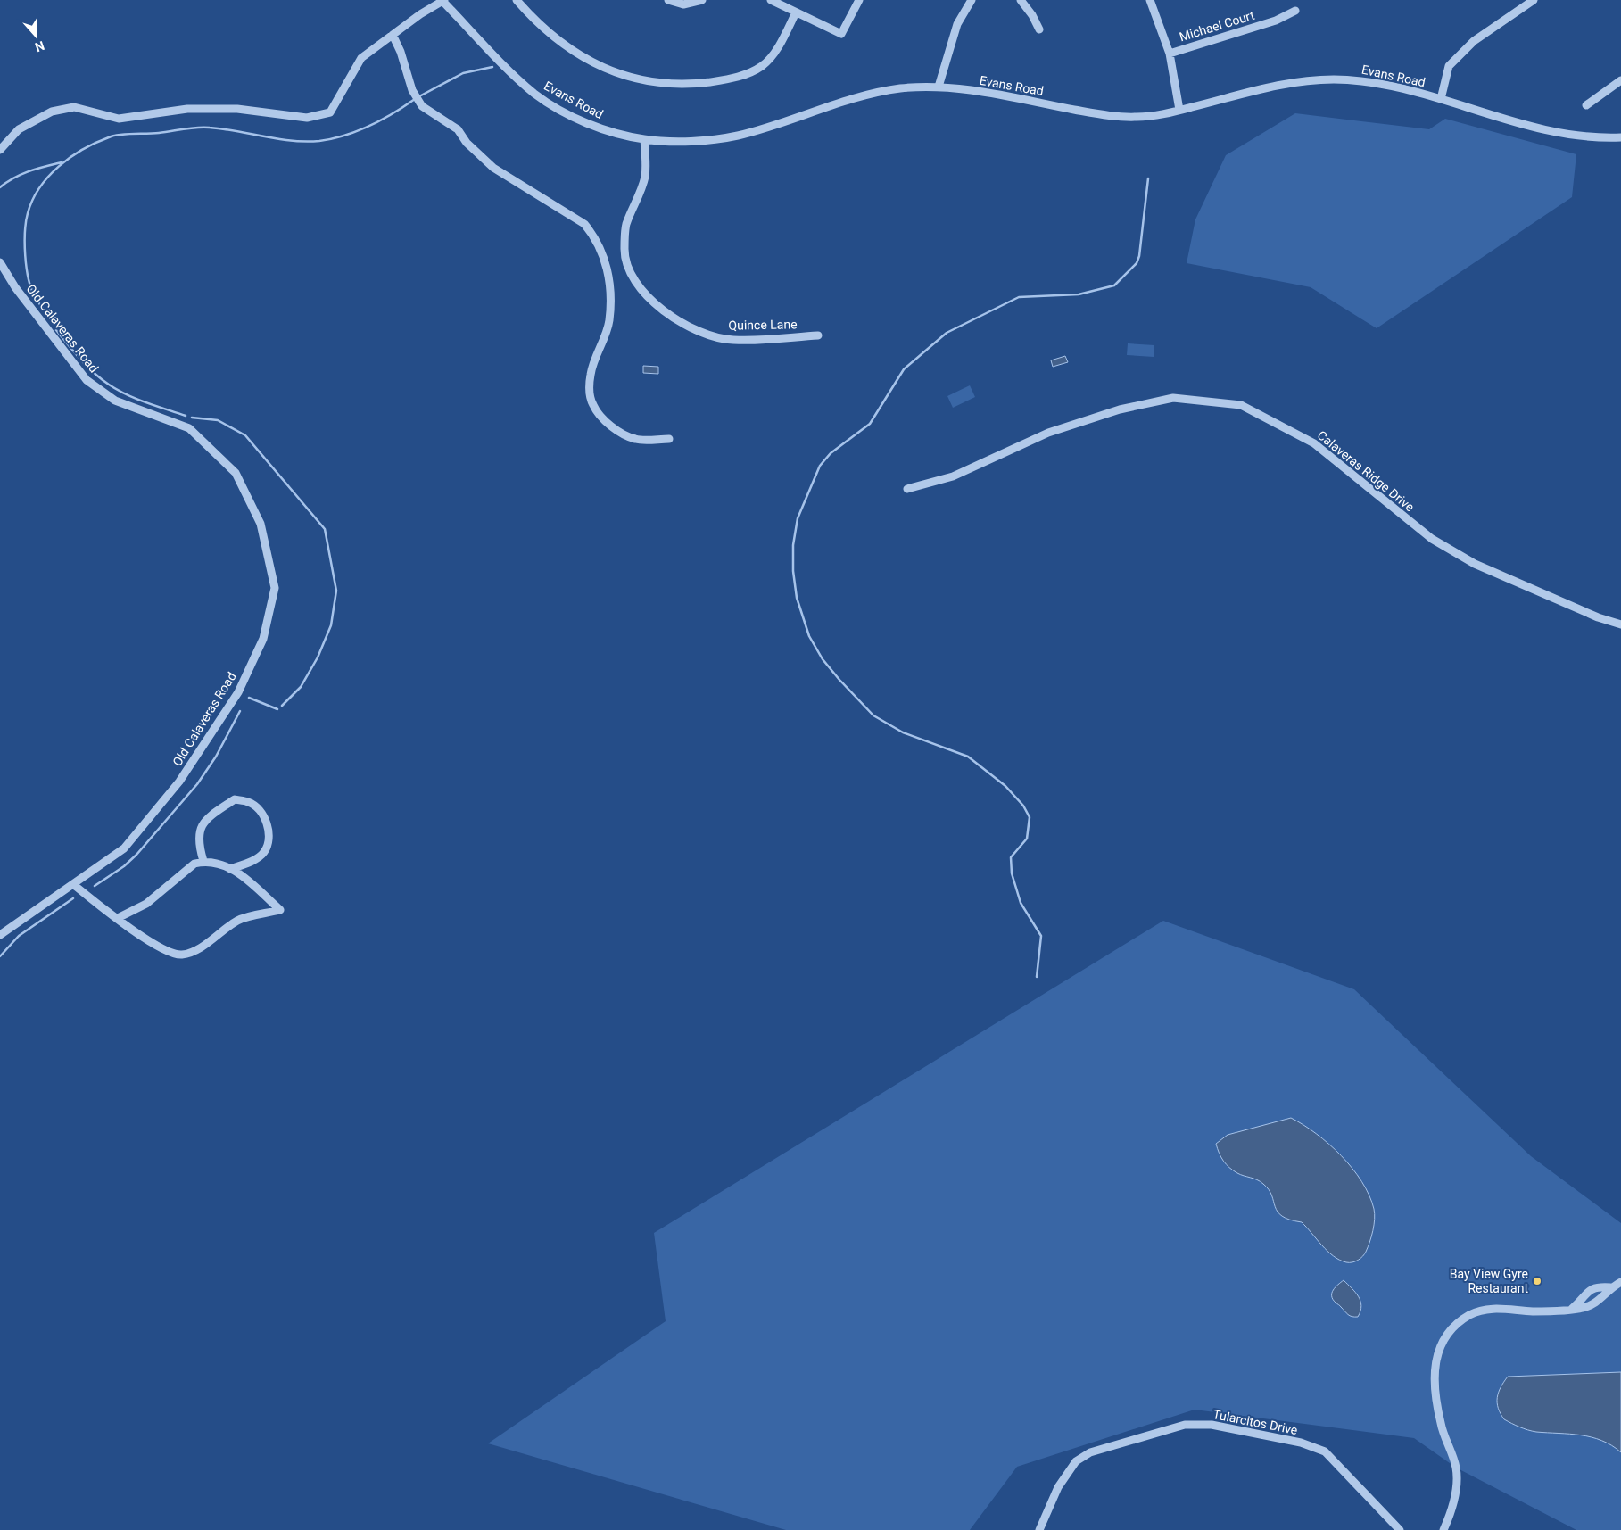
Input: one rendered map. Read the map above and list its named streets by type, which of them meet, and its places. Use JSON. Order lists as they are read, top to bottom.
{
  "streets": {
    "street": [
      "Michael Court",
      "Evans Road",
      "Quince Lane",
      "Old Calaveras Road",
      "Calaveras Ridge Drive",
      "Tularcitos Drive"
    ]
  },
  "crossings": [
    ["Evans Road", "Quince Lane"]
  ],
  "places": ["Bay View Gyre Restaurant"],
  "north": "bottom"
}
